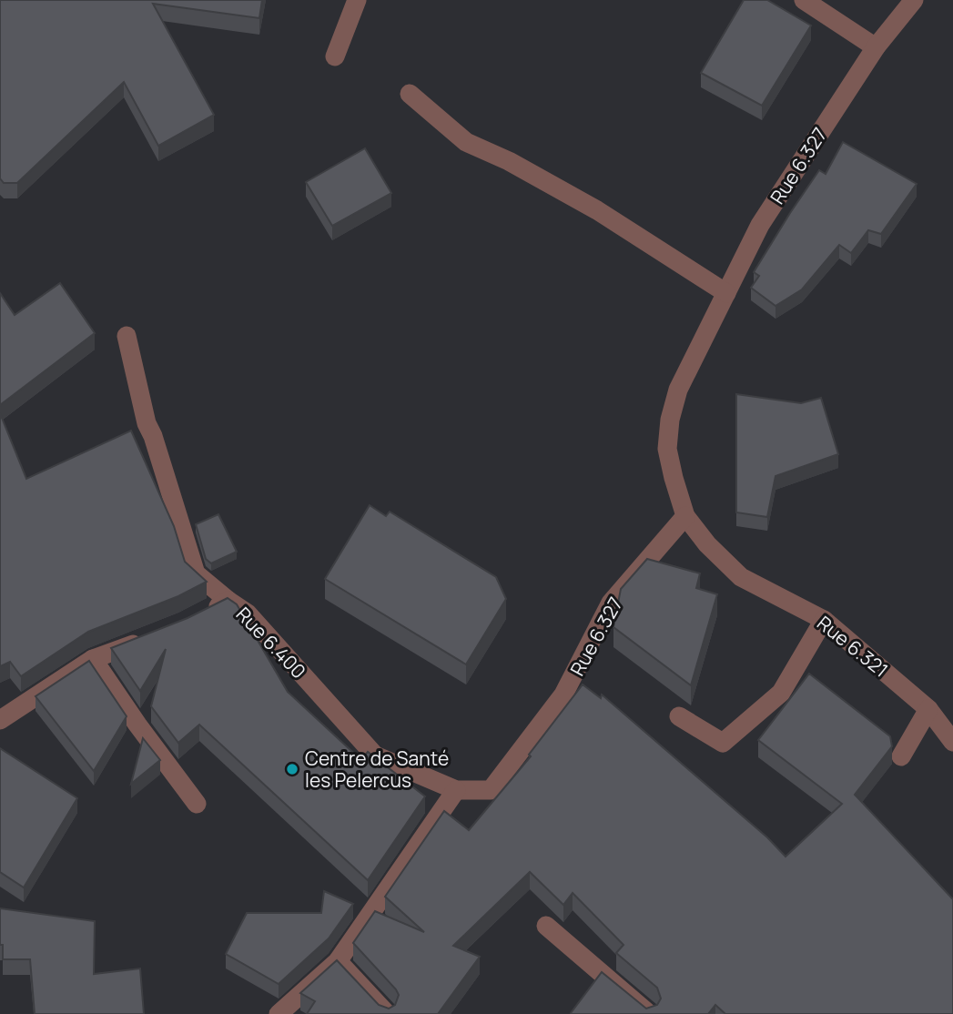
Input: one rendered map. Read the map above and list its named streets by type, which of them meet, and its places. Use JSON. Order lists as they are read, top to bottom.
{
  "streets": {
    "street": ["Rue 6.327", "Rue 6.400", "Rue 6.321"]
  },
  "crossings": [
    ["Rue 6.327", "Rue 6.400"],
    ["Rue 6.327", "Rue 6.321"]
  ],
  "places": ["Centre de Santé les Pelercus"]
}
